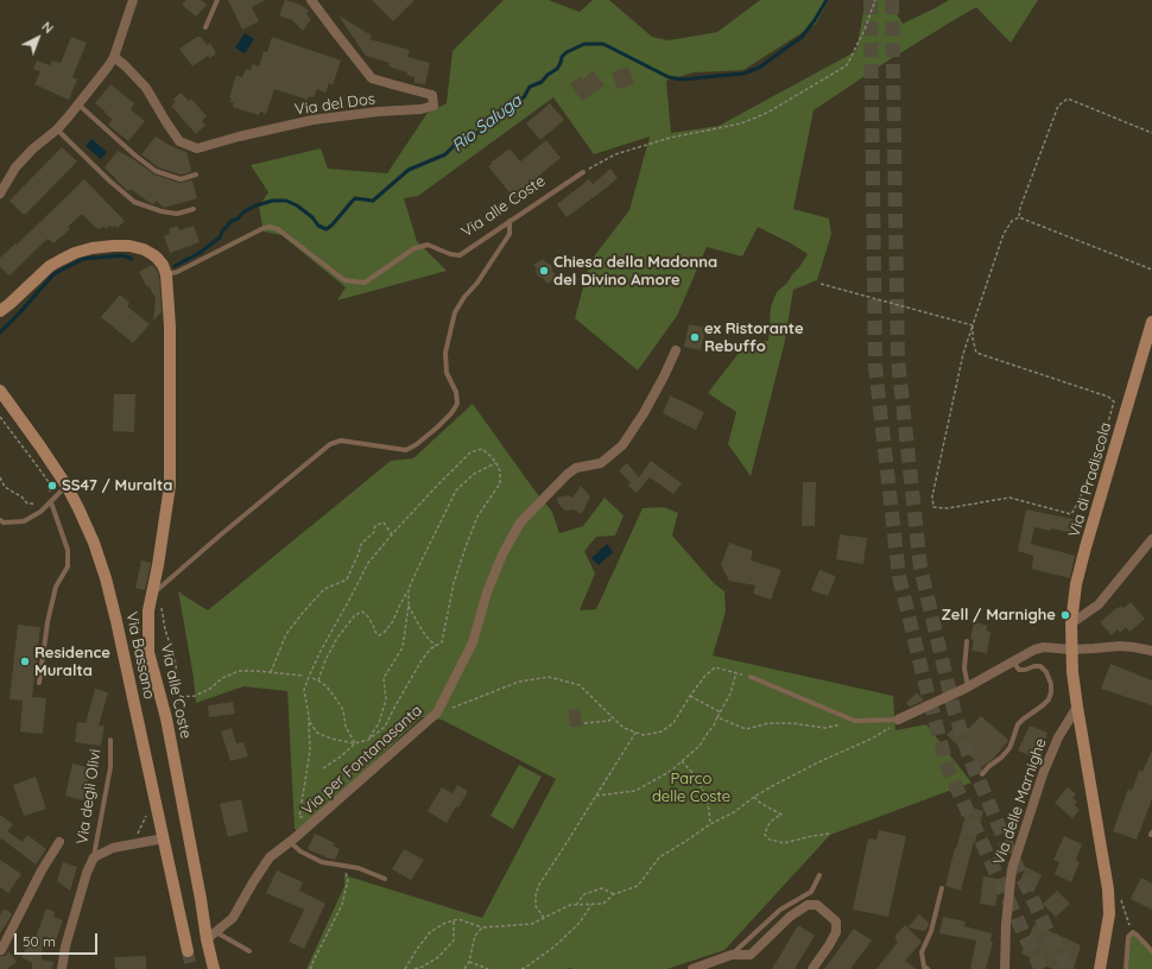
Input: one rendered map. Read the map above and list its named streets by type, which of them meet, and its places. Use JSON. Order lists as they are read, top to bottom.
{
  "streets": {
    "street": [
      "Via del Dos",
      "Via alle Coste",
      "Via di Pradiscola",
      "Via Bassano",
      "Via per Fontanasanta",
      "Via degli Olivi",
      "Via delle Marnighe"
    ]
  },
  "crossings": [
    ["Via alle Coste", "Via per Fontanasanta"],
    ["Via Bassano", "Via degli Olivi"]
  ],
  "water": ["Rio Saluga"],
  "parks": ["Parco delle Coste"],
  "places": [
    "Chiesa della Madonna del Divino Amore",
    "ex Ristorante Rebuffo",
    "SS47 / Muralta",
    "Zell / Marnighe",
    "Residence Muralta"
  ],
  "scale_bar": "50 m",
  "north": "top right"
}
